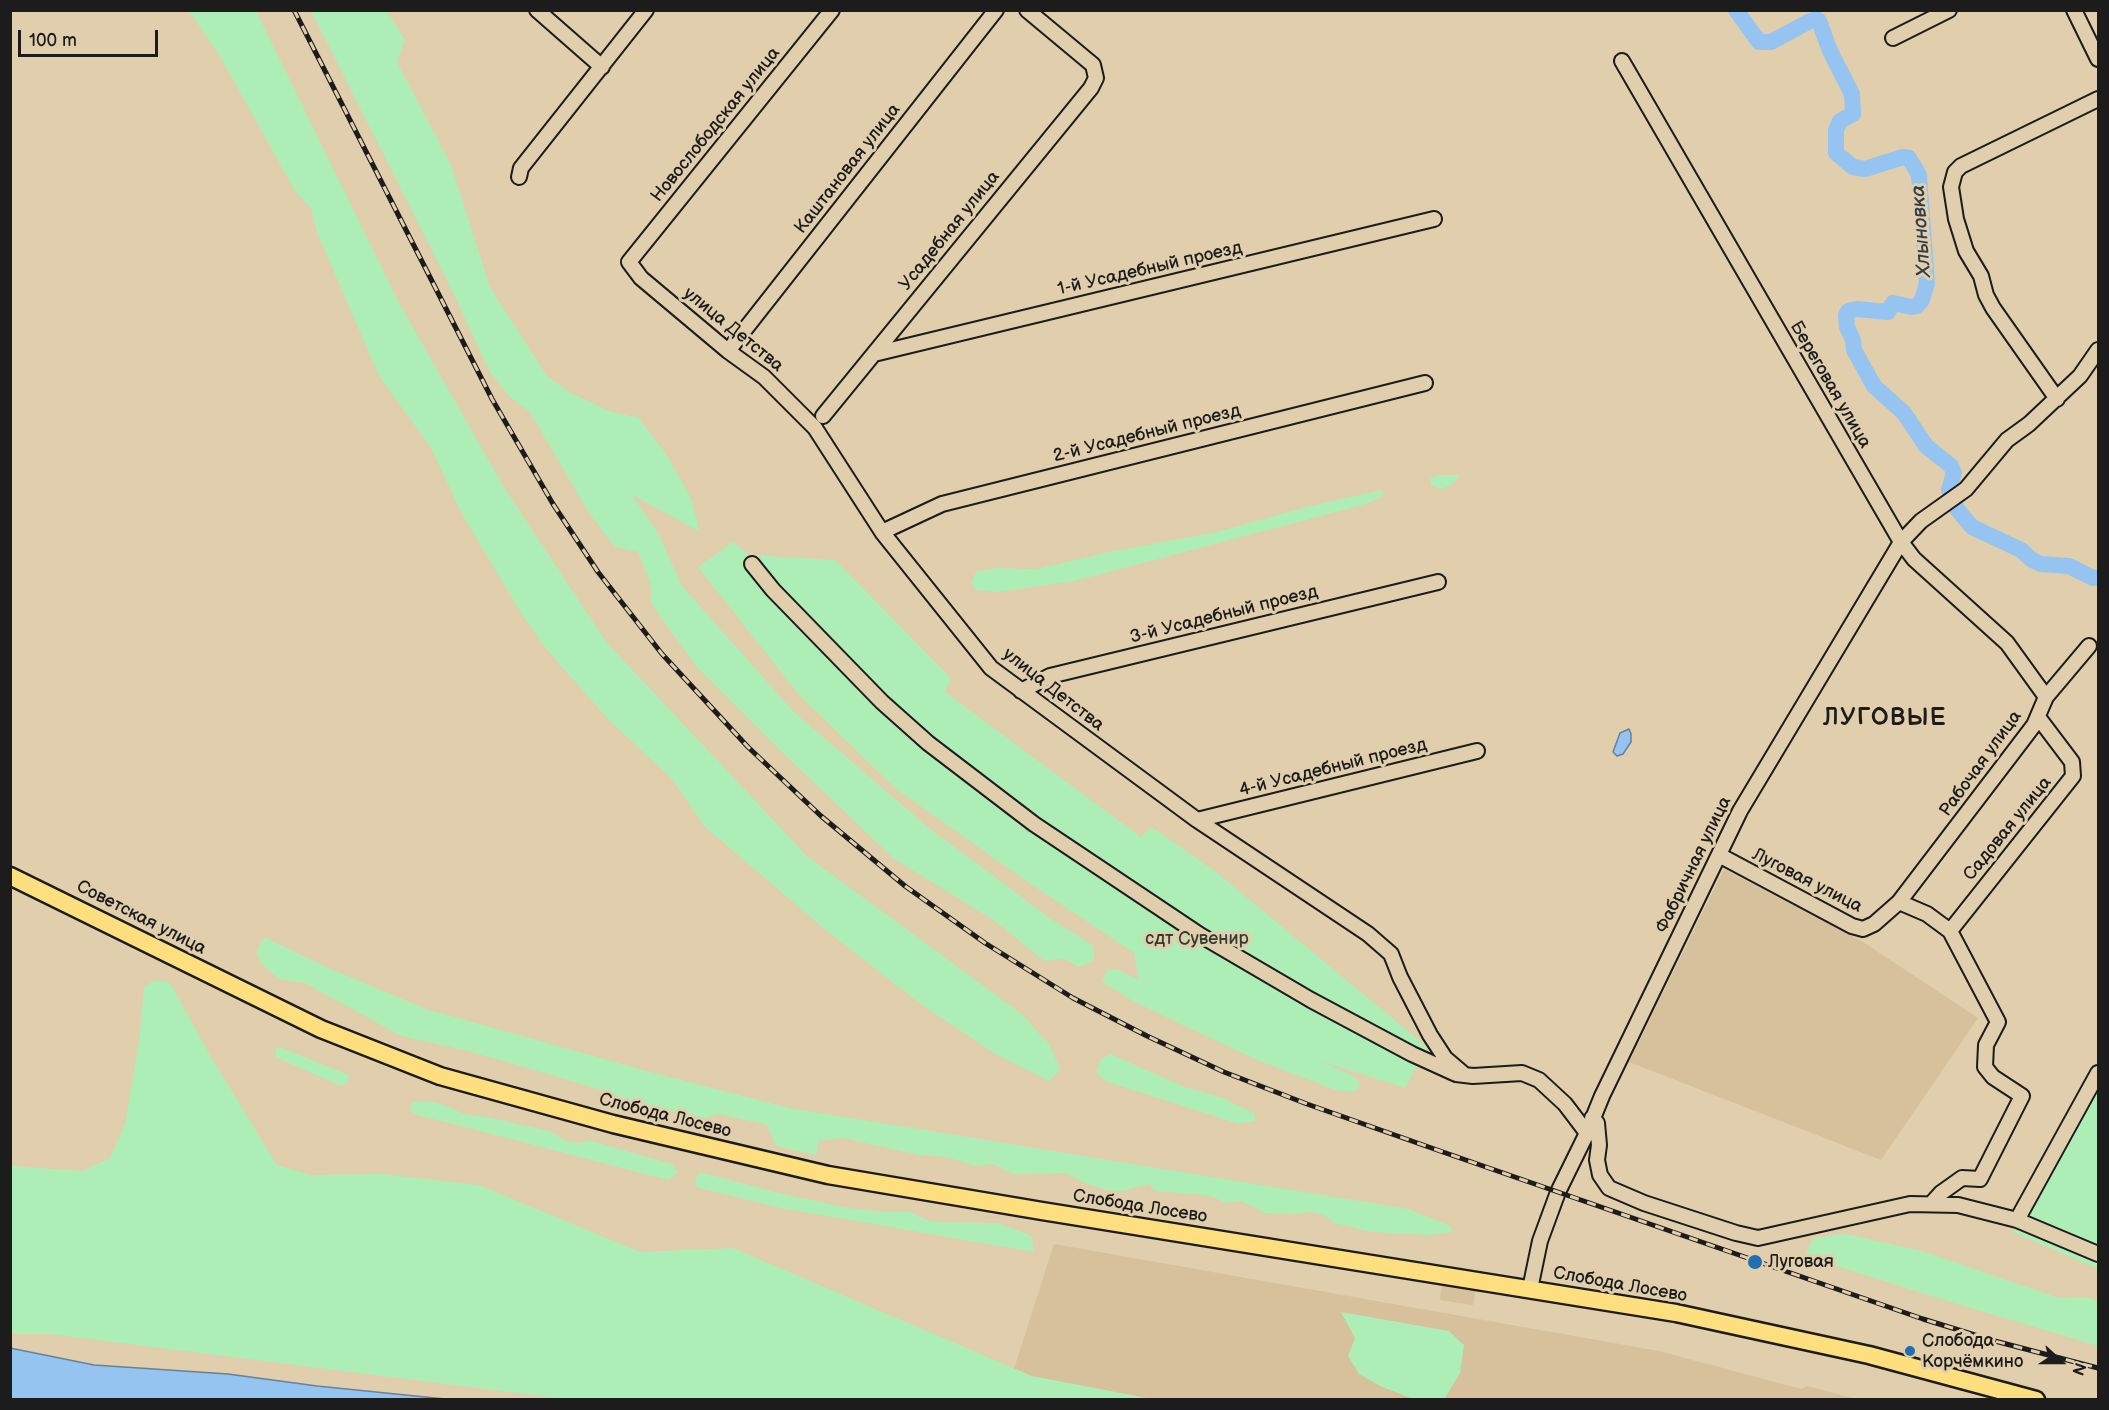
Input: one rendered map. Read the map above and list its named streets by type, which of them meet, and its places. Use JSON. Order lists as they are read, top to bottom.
{
  "streets": {
    "main road": ["Советская улица", "Слобода Лосево"],
    "street": [
      "Новослободская улица",
      "Каштановая улица",
      "Усадебная улица",
      "1-й Усадебный проезд",
      "улица Детства",
      "Береговая улица",
      "2-й Усадебный проезд",
      "3-й Усадебный проезд",
      "Рабочая улица",
      "4-й Усадебный проезд",
      "Садовая улица",
      "Фабричная улица",
      "Луговая улица"
    ]
  },
  "crossings": [
    ["Новослободская улица", "улица Детства"],
    ["Каштановая улица", "улица Детства"],
    ["Усадебная улица", "1-й Усадебный проезд"],
    ["улица Детства", "2-й Усадебный проезд"],
    ["улица Детства", "3-й Усадебный проезд"],
    ["улица Детства", "4-й Усадебный проезд"],
    ["Береговая улица", "Рабочая улица"],
    ["Береговая улица", "Фабричная улица"],
    ["Рабочая улица", "Садовая улица"],
    ["Рабочая улица", "Луговая улица"],
    ["Фабричная улица", "Луговая улица"],
    ["Фабричная улица", "Слобода Лосево"],
    ["Советская улица", "Слобода Лосево"]
  ],
  "districts": ["ЛУГОВЫЕ"],
  "water": ["Хлыновка"],
  "parks": ["сдт Сувенир"],
  "places": ["Луговая", "Слобода Корчёмкино"],
  "scale_bar": "100 m",
  "north": "right"
}
